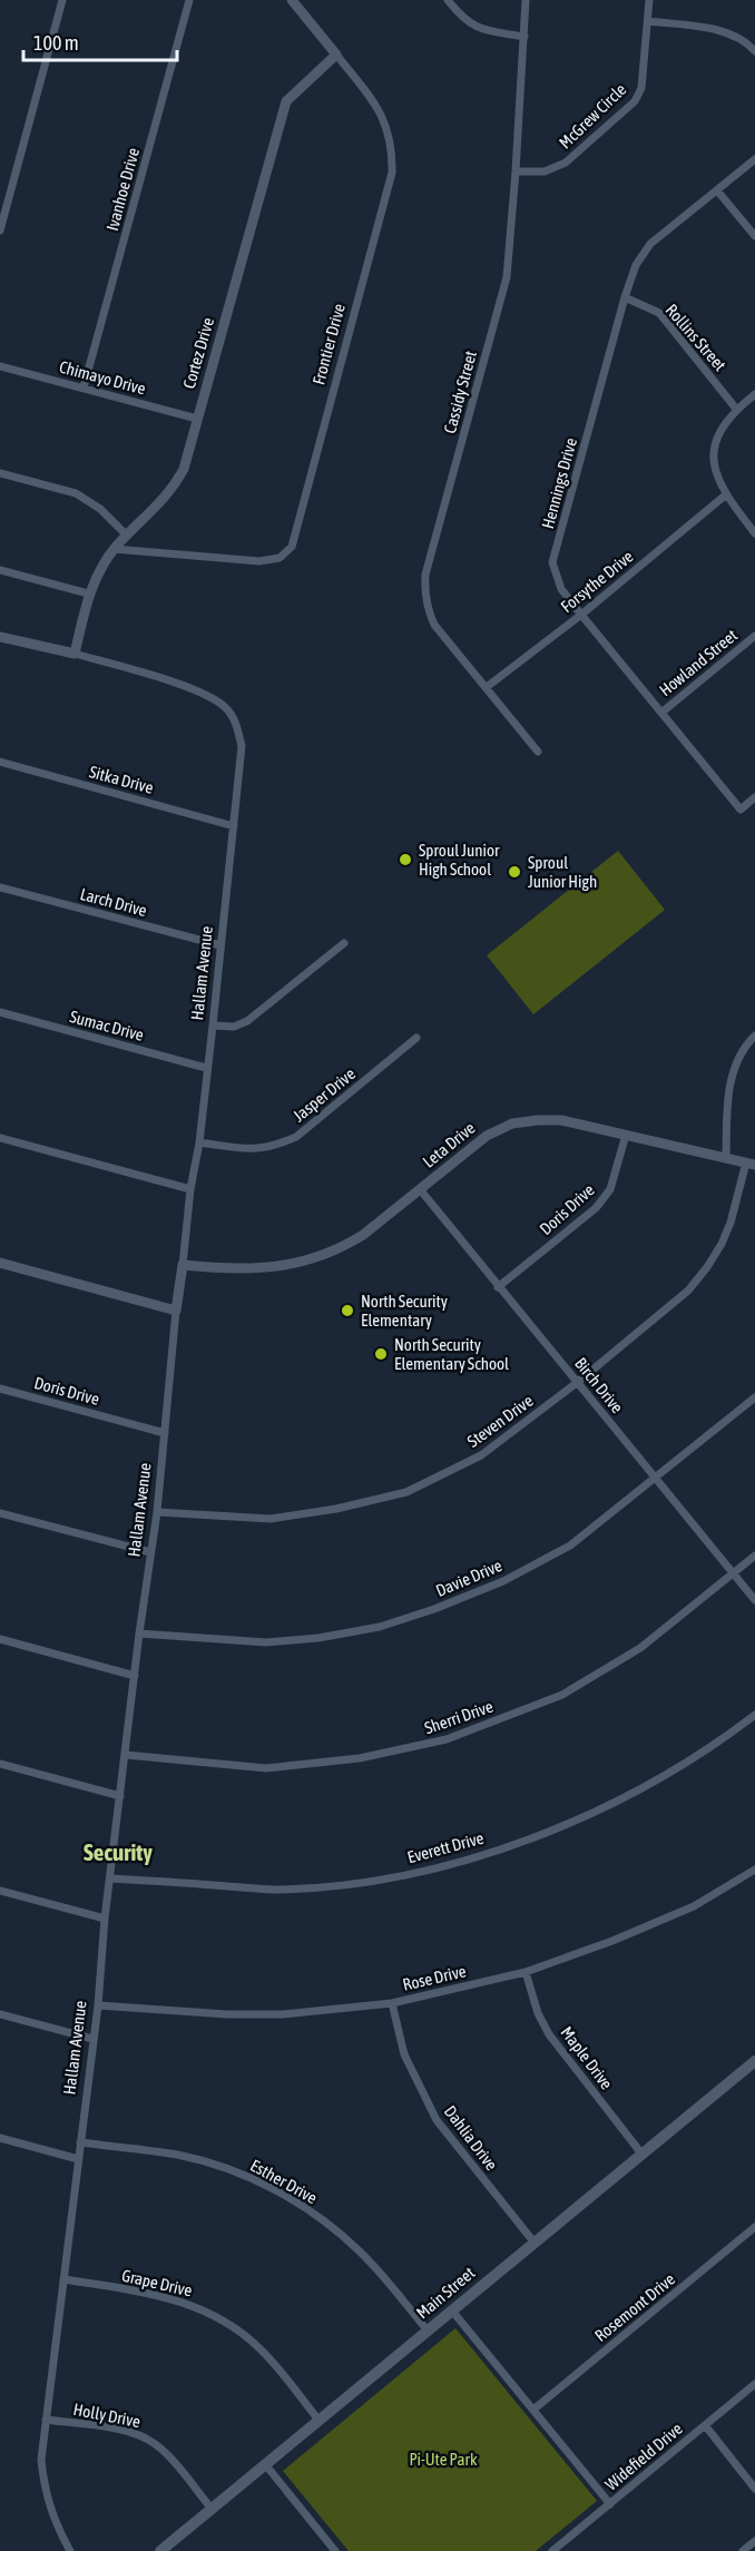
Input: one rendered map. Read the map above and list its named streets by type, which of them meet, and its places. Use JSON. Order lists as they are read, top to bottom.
{
  "streets": {
    "main road": ["Main Street"],
    "street": [
      "McGrew Circle",
      "Ivanhoe Drive",
      "Rollins Street",
      "Frontier Drive",
      "Cortez Drive",
      "Chimayo Drive",
      "Cassidy Street",
      "Hennings Drive",
      "Forsythe Drive",
      "Howland Street",
      "Sitka Drive",
      "Larch Drive",
      "Hallam Avenue",
      "Sumac Drive",
      "Jasper Drive",
      "Leta Drive",
      "Doris Drive",
      "Birch Drive",
      "Steven Drive",
      "Davie Drive",
      "Sherri Drive",
      "Everett Drive",
      "Rose Drive",
      "Maple Drive",
      "Dahlia Drive",
      "Esther Drive",
      "Grape Drive",
      "Rosemont Drive",
      "Holly Drive",
      "Widefield Drive"
    ]
  },
  "crossings": [
    ["McGrew Circle", "Cassidy Street"],
    ["Ivanhoe Drive", "Chimayo Drive"],
    ["Rollins Street", "Hennings Drive"],
    ["Frontier Drive", "Cortez Drive"],
    ["Cortez Drive", "Chimayo Drive"],
    ["Cortez Drive", "Hallam Avenue"],
    ["Cassidy Street", "Forsythe Drive"],
    ["Hennings Drive", "Forsythe Drive"],
    ["Hennings Drive", "Howland Street"],
    ["Sitka Drive", "Hallam Avenue"],
    ["Larch Drive", "Hallam Avenue"],
    ["Hallam Avenue", "Sumac Drive"],
    ["Hallam Avenue", "Jasper Drive"],
    ["Hallam Avenue", "Leta Drive"],
    ["Hallam Avenue", "Doris Drive"],
    ["Hallam Avenue", "Steven Drive"],
    ["Hallam Avenue", "Davie Drive"],
    ["Hallam Avenue", "Sherri Drive"],
    ["Hallam Avenue", "Everett Drive"],
    ["Hallam Avenue", "Rose Drive"],
    ["Hallam Avenue", "Esther Drive"],
    ["Hallam Avenue", "Grape Drive"],
    ["Hallam Avenue", "Holly Drive"],
    ["Leta Drive", "Doris Drive"],
    ["Leta Drive", "Birch Drive"],
    ["Leta Drive", "Steven Drive"],
    ["Doris Drive", "Birch Drive"],
    ["Birch Drive", "Steven Drive"],
    ["Birch Drive", "Davie Drive"],
    ["Birch Drive", "Sherri Drive"],
    ["Rose Drive", "Maple Drive"],
    ["Rose Drive", "Dahlia Drive"],
    ["Maple Drive", "Main Street"],
    ["Dahlia Drive", "Main Street"],
    ["Esther Drive", "Main Street"],
    ["Grape Drive", "Main Street"],
    ["Main Street", "Holly Drive"]
  ],
  "districts": ["Security"],
  "parks": ["Pi-Ute Park"],
  "places": [
    "Sproul Junior High School",
    "Sproul Junior High",
    "North Security Elementary",
    "North Security Elementary School"
  ],
  "scale_bar": "100 m"
}
